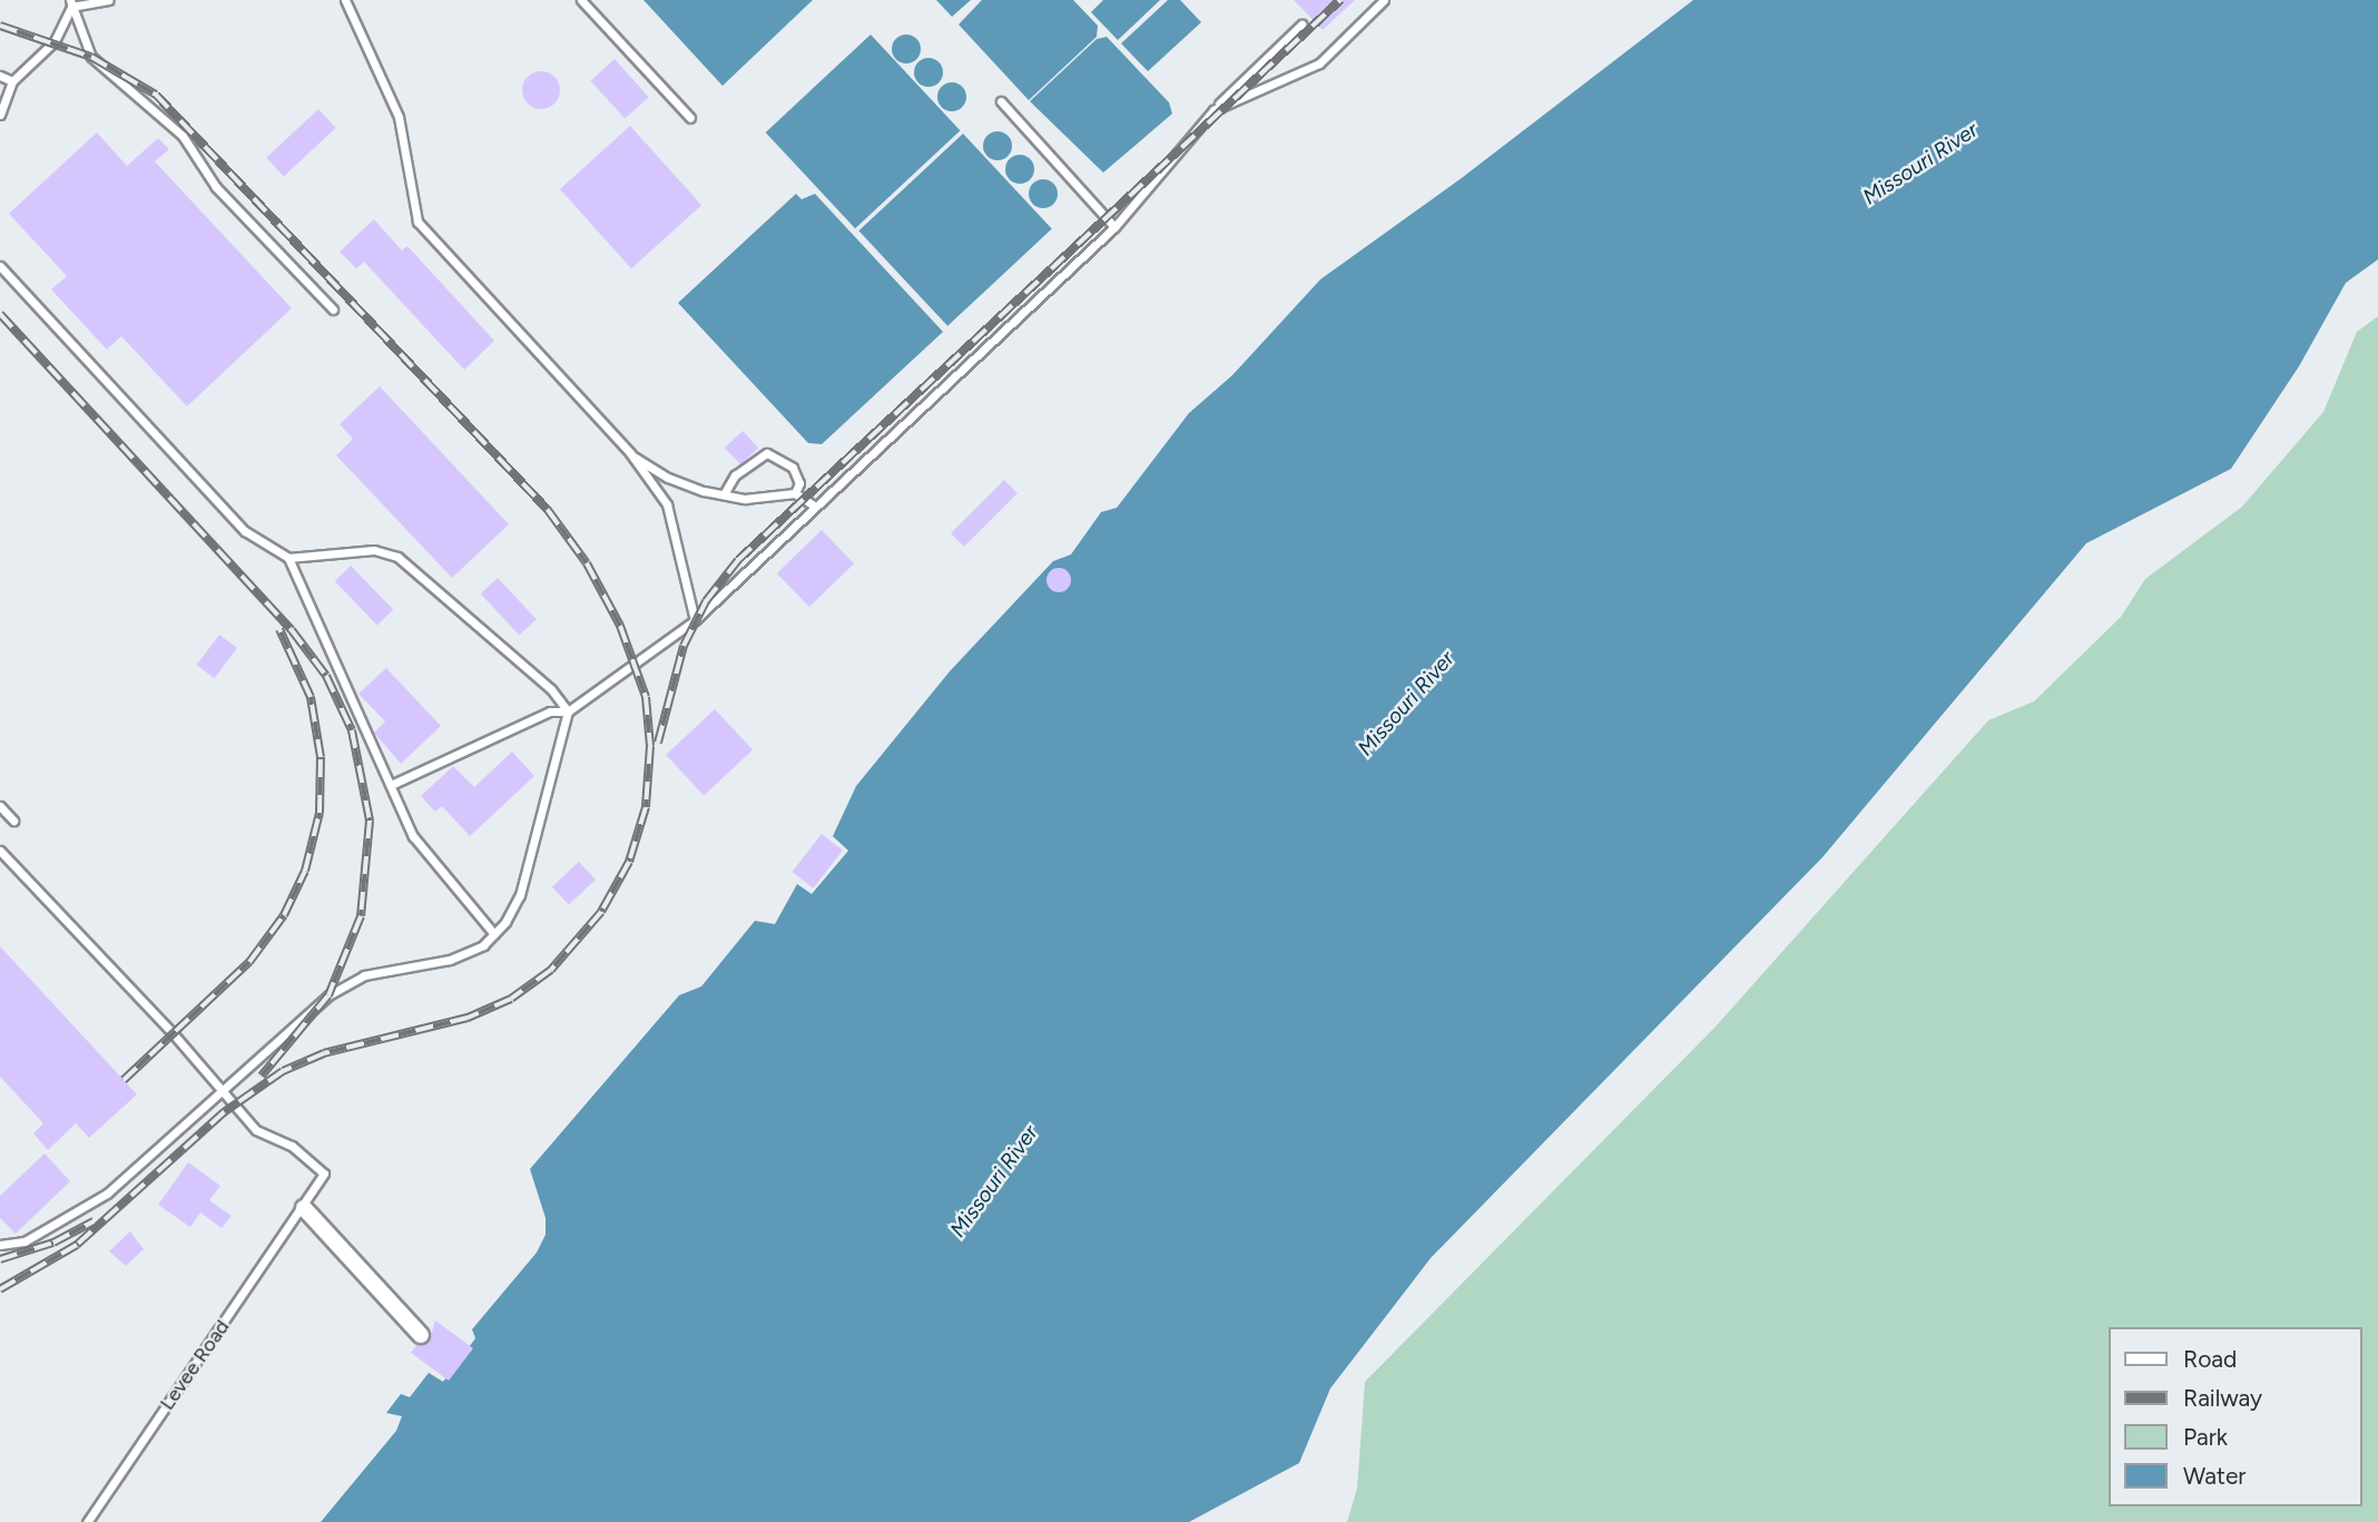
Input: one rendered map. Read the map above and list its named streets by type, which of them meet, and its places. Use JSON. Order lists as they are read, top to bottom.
{
  "streets": {
    "lane": ["Levee Road"]
  },
  "water": ["Missouri River"],
  "legend": [
    "Road",
    "Railway",
    "Park",
    "Water"
  ]
}
